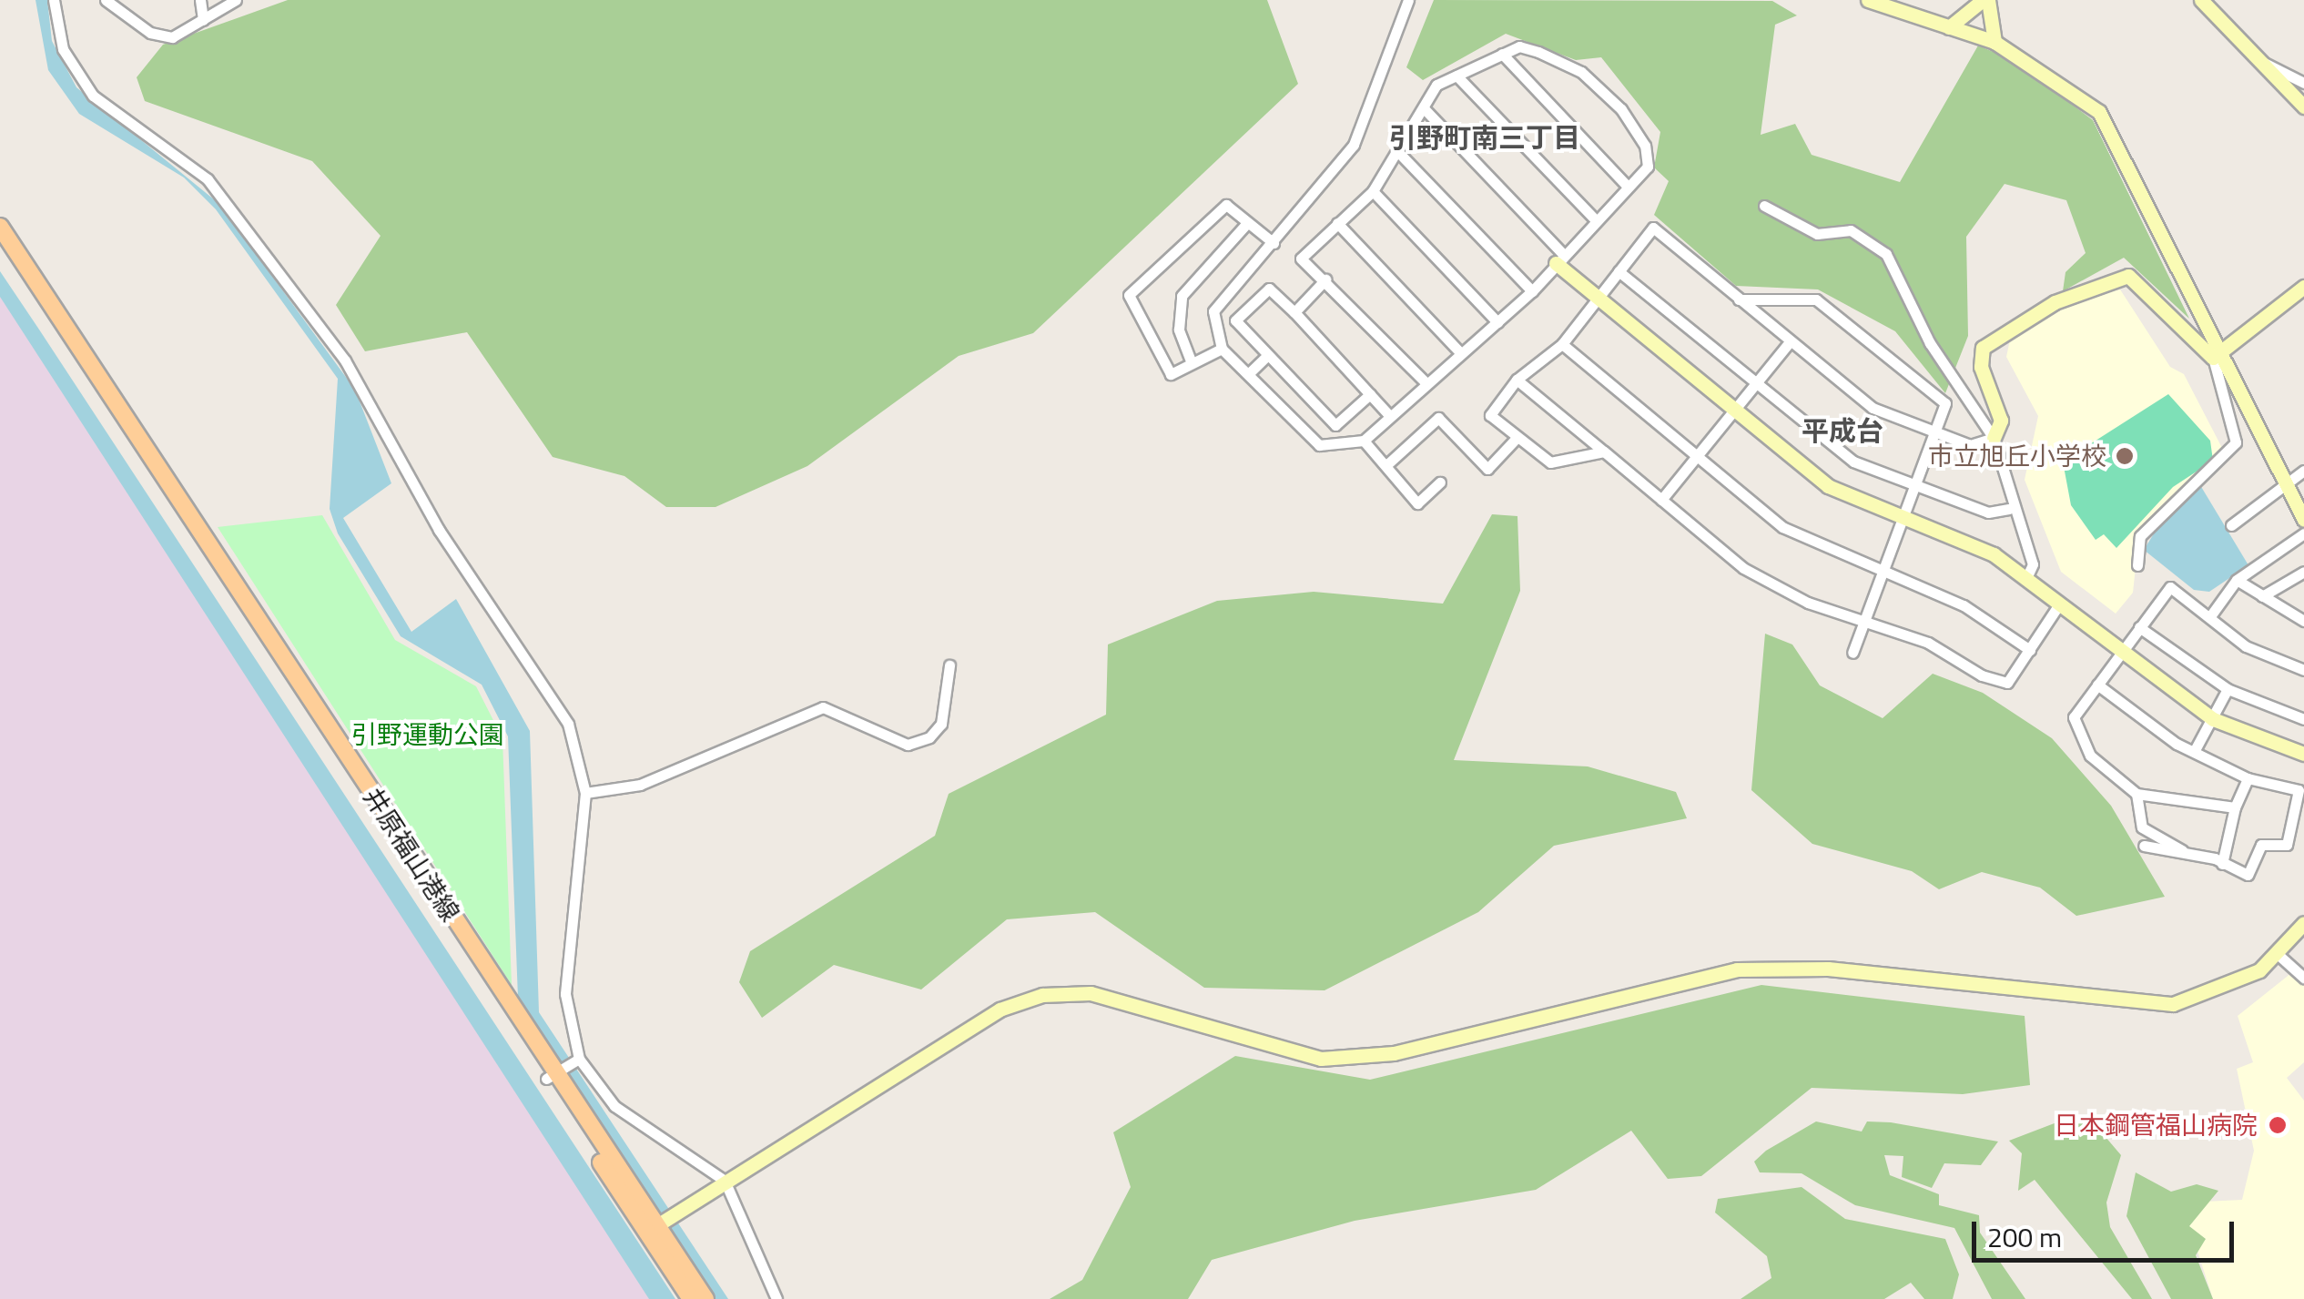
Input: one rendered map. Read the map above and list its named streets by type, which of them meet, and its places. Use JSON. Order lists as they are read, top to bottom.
{
  "streets": {
    "main road": ["井原福山港線"]
  },
  "districts": ["引野町南三丁目", "平成台"],
  "parks": ["引野運動公園"],
  "places": ["市立旭丘小学校", "日本鋼管福山病院"],
  "scale_bar": "200 m"
}
